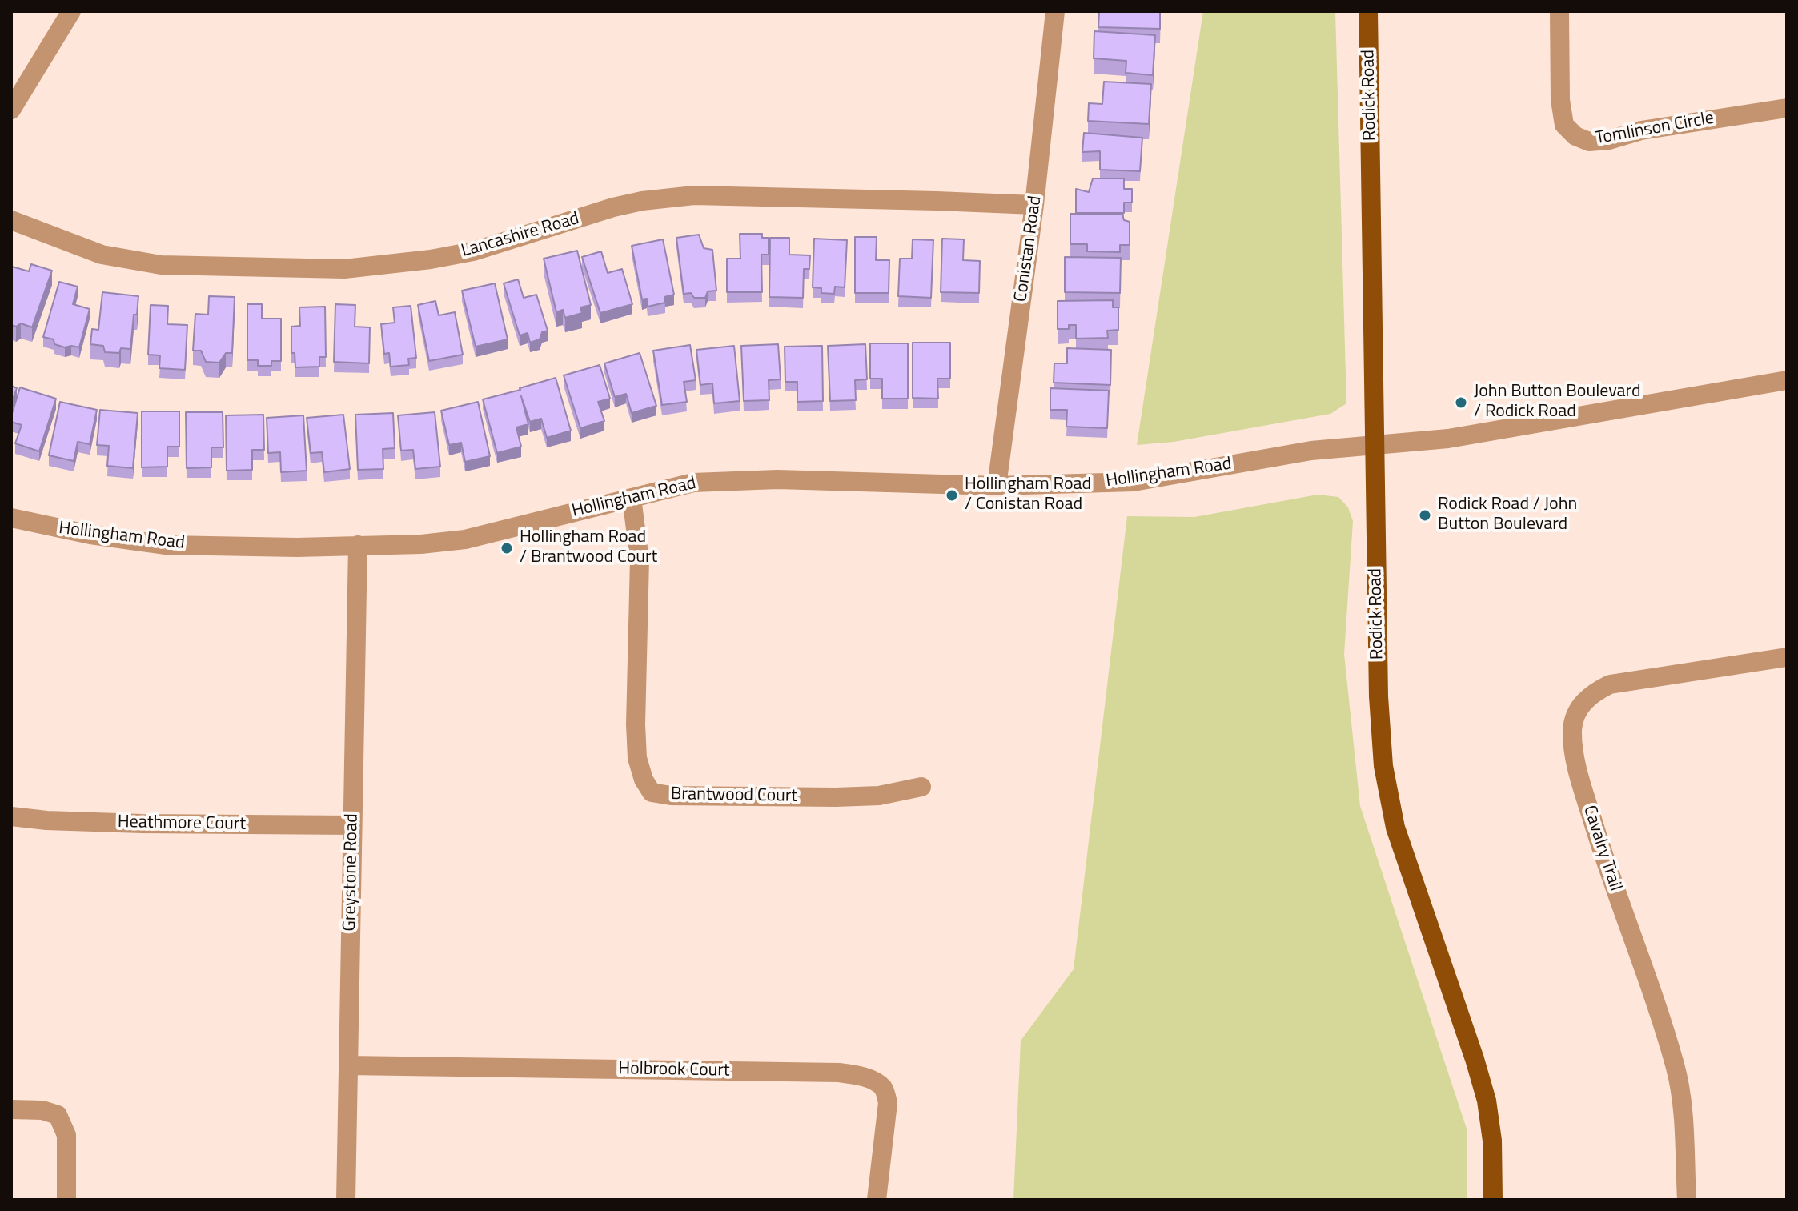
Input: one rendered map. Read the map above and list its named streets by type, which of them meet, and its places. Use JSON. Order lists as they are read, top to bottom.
{
  "streets": {
    "main road": ["Rodick Road"],
    "street": [
      "Tomlinson Circle",
      "Lancashire Road",
      "Conistan Road",
      "Hollingham Road",
      "Brantwood Court",
      "Heathmore Court",
      "Cavalry Trail",
      "Greystone Road",
      "Holbrook Court"
    ]
  },
  "crossings": [
    ["Rodick Road", "Hollingham Road"],
    ["Lancashire Road", "Conistan Road"],
    ["Conistan Road", "Hollingham Road"],
    ["Hollingham Road", "Brantwood Court"],
    ["Hollingham Road", "Greystone Road"],
    ["Heathmore Court", "Greystone Road"],
    ["Greystone Road", "Holbrook Court"]
  ],
  "places": [
    "John Button Boulevard / Rodick Road",
    "Hollingham Road / Conistan Road",
    "Rodick Road / John Button Boulevard",
    "Hollingham Road / Brantwood Court"
  ]
}
